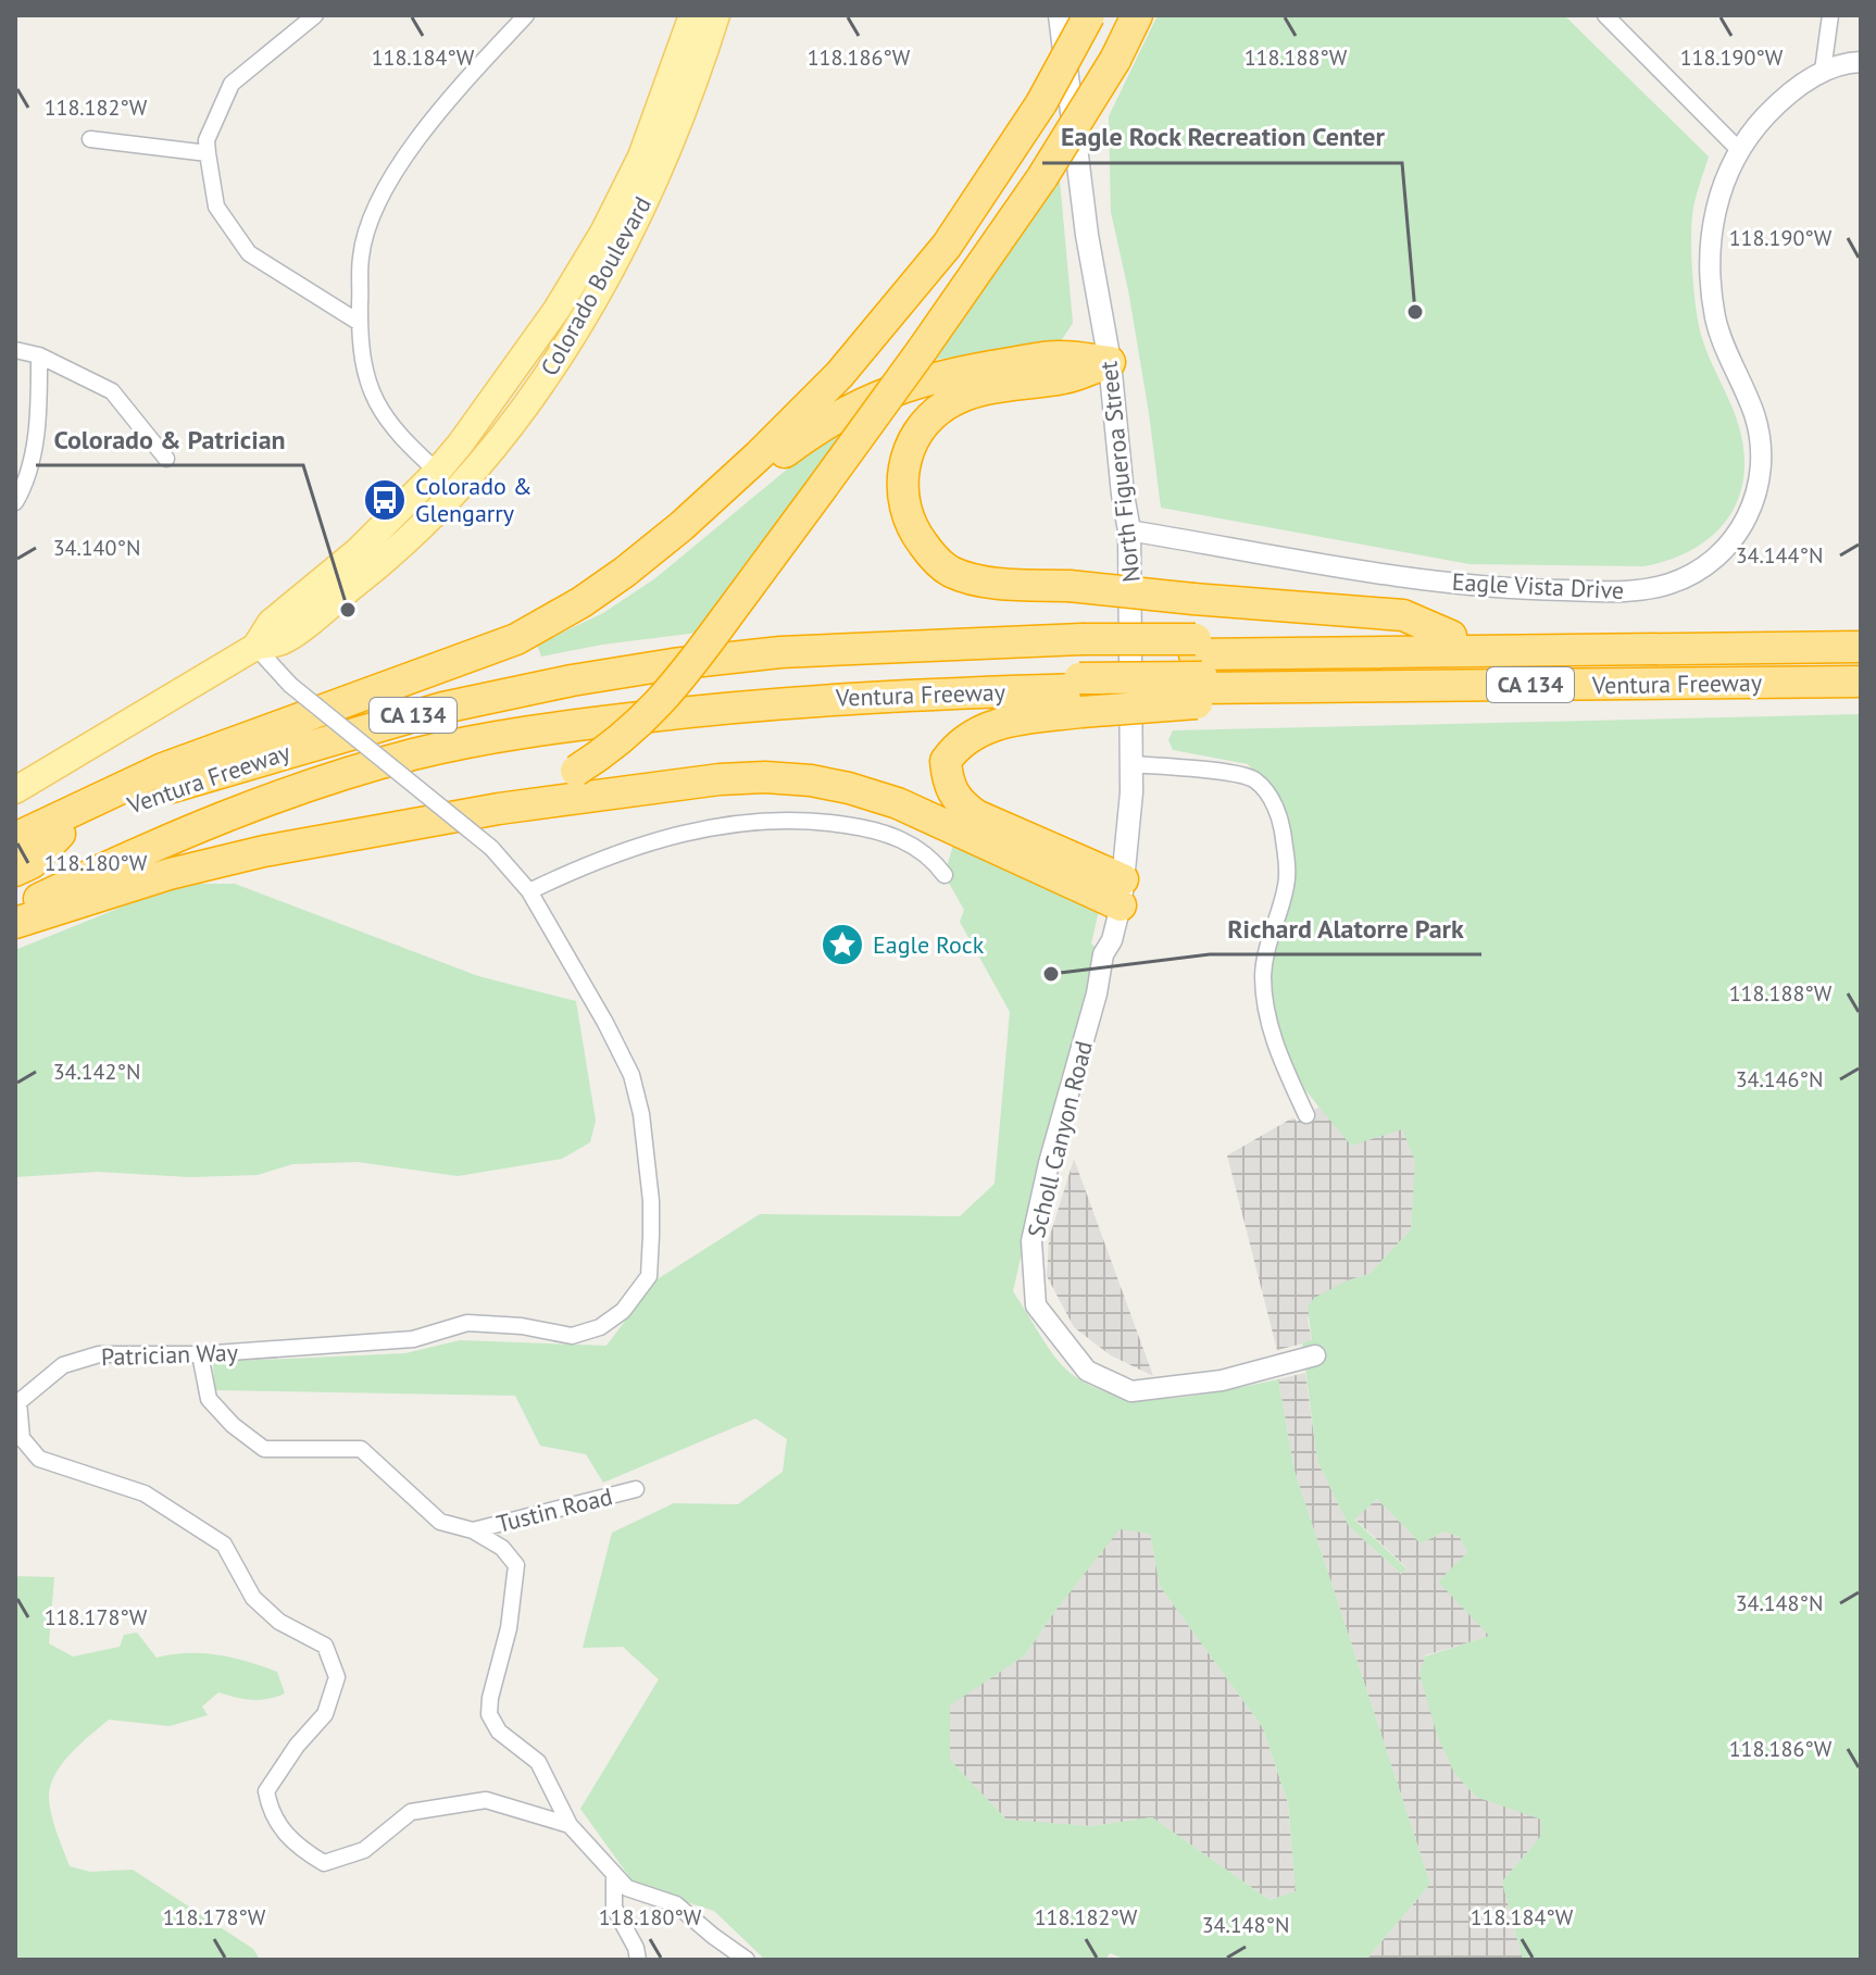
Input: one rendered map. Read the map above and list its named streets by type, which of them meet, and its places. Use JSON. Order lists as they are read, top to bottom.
{
  "streets": {
    "highway": ["Ventura Freeway", "CA 134"],
    "main road": ["Colorado Boulevard", "North Figueroa Street", "Scholl Canyon Road"],
    "street": ["Eagle Vista Drive", "Patrician Way", "Tustin Road"]
  },
  "crossings": [
    ["Colorado Boulevard", "Patrician Way"],
    ["North Figueroa Street", "Eagle Vista Drive"],
    ["North Figueroa Street", "Scholl Canyon Road"]
  ],
  "places": {
    "other": ["Eagle Rock Recreation Center", "Colorado & Patrician", "Richard Alatorre Park"],
    "bus stop": ["Colorado & Glengarry"],
    "place": ["Eagle Rock"]
  },
  "coordinates": [
    "118.188°W",
    "118.190°W",
    "118.184°W",
    "118.186°W",
    "118.182°W",
    "34.140°N",
    "34.144°N",
    "118.180°W",
    "34.142°N",
    "34.146°N",
    "34.148°N",
    "118.178°W"
  ]
}
